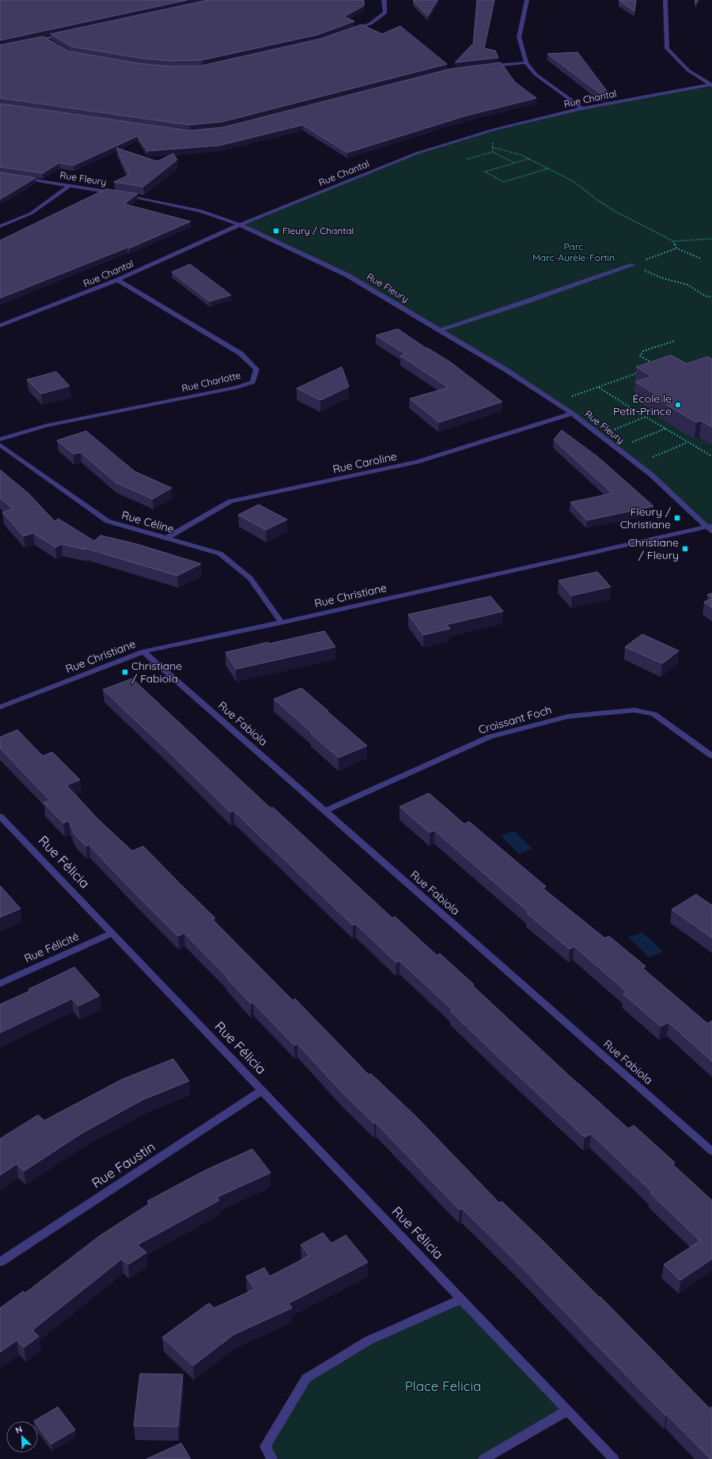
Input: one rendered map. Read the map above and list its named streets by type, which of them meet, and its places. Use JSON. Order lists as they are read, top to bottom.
{
  "streets": {
    "street": [
      "Rue Chantal",
      "Rue Fleury",
      "Rue Charlotte",
      "Rue Caroline",
      "Rue Céline",
      "Rue Christiane",
      "Croissant Foch",
      "Rue Fabiola",
      "Rue Félicia",
      "Rue Félicité",
      "Rue Faustin"
    ]
  },
  "crossings": [
    ["Rue Chantal", "Rue Fleury"],
    ["Rue Chantal", "Rue Charlotte"],
    ["Rue Fleury", "Rue Caroline"],
    ["Rue Fleury", "Rue Christiane"],
    ["Rue Caroline", "Rue Céline"],
    ["Rue Céline", "Rue Christiane"],
    ["Rue Christiane", "Rue Fabiola"],
    ["Croissant Foch", "Rue Fabiola"],
    ["Rue Félicia", "Rue Félicité"],
    ["Rue Félicia", "Rue Faustin"]
  ],
  "parks": ["Parc Marc-Aurèle-Fortin", "Place Felicia"],
  "places": {
    "transit": [
      "Fleury / Chantal",
      "Fleury / Christiane",
      "Christiane / Fleury",
      "Christiane / Fabiola"
    ],
    "other": ["École le Petit-Prince"]
  },
  "north": "top left"
}
